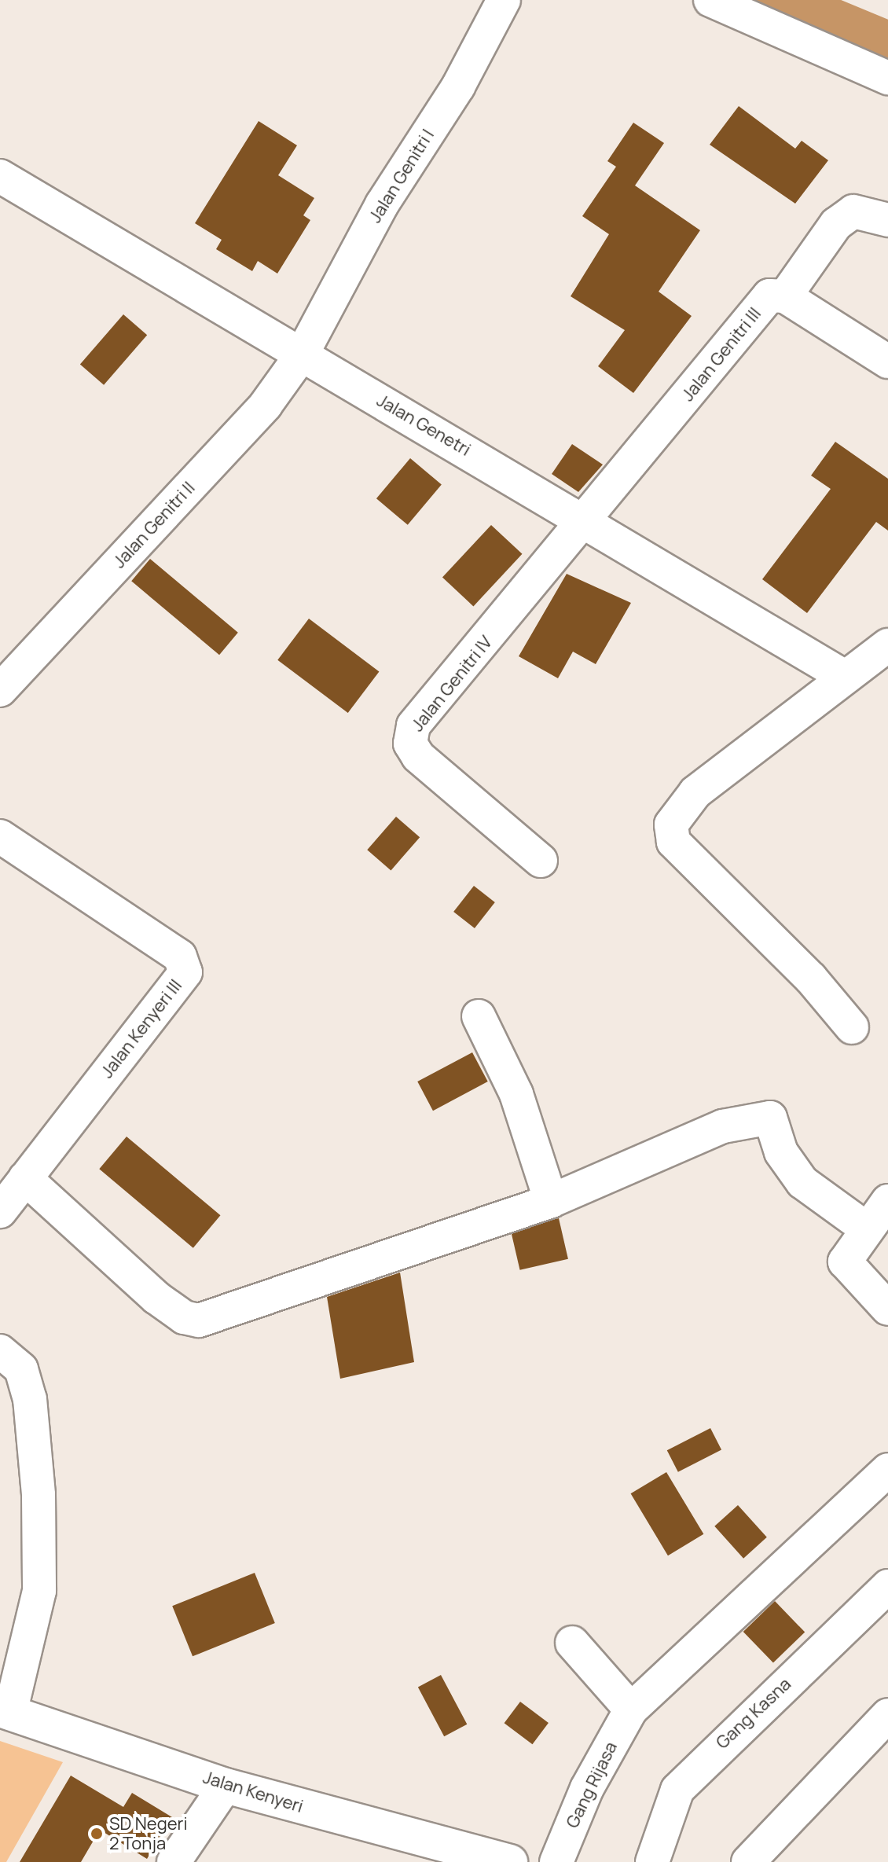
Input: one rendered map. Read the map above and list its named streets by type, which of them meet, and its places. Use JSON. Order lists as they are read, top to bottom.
{
  "streets": {
    "street": [
      "Jalan Genitri I",
      "Jalan Genitri III",
      "Jalan Genetri",
      "Jalan Genitri II",
      "Jalan Genitri IV",
      "Jalan Kenyeri III",
      "Gang Kasna",
      "Gang Rijasa",
      "Jalan Kenyeri"
    ]
  },
  "crossings": [
    ["Jalan Genitri I", "Jalan Genetri"],
    ["Jalan Genitri I", "Jalan Genitri II"],
    ["Jalan Genitri III", "Jalan Genetri"],
    ["Jalan Genitri III", "Jalan Genitri IV"],
    ["Jalan Genetri", "Jalan Genitri II"],
    ["Jalan Genetri", "Jalan Genitri IV"]
  ],
  "places": ["SD Negeri 2 Tonja"]
}
